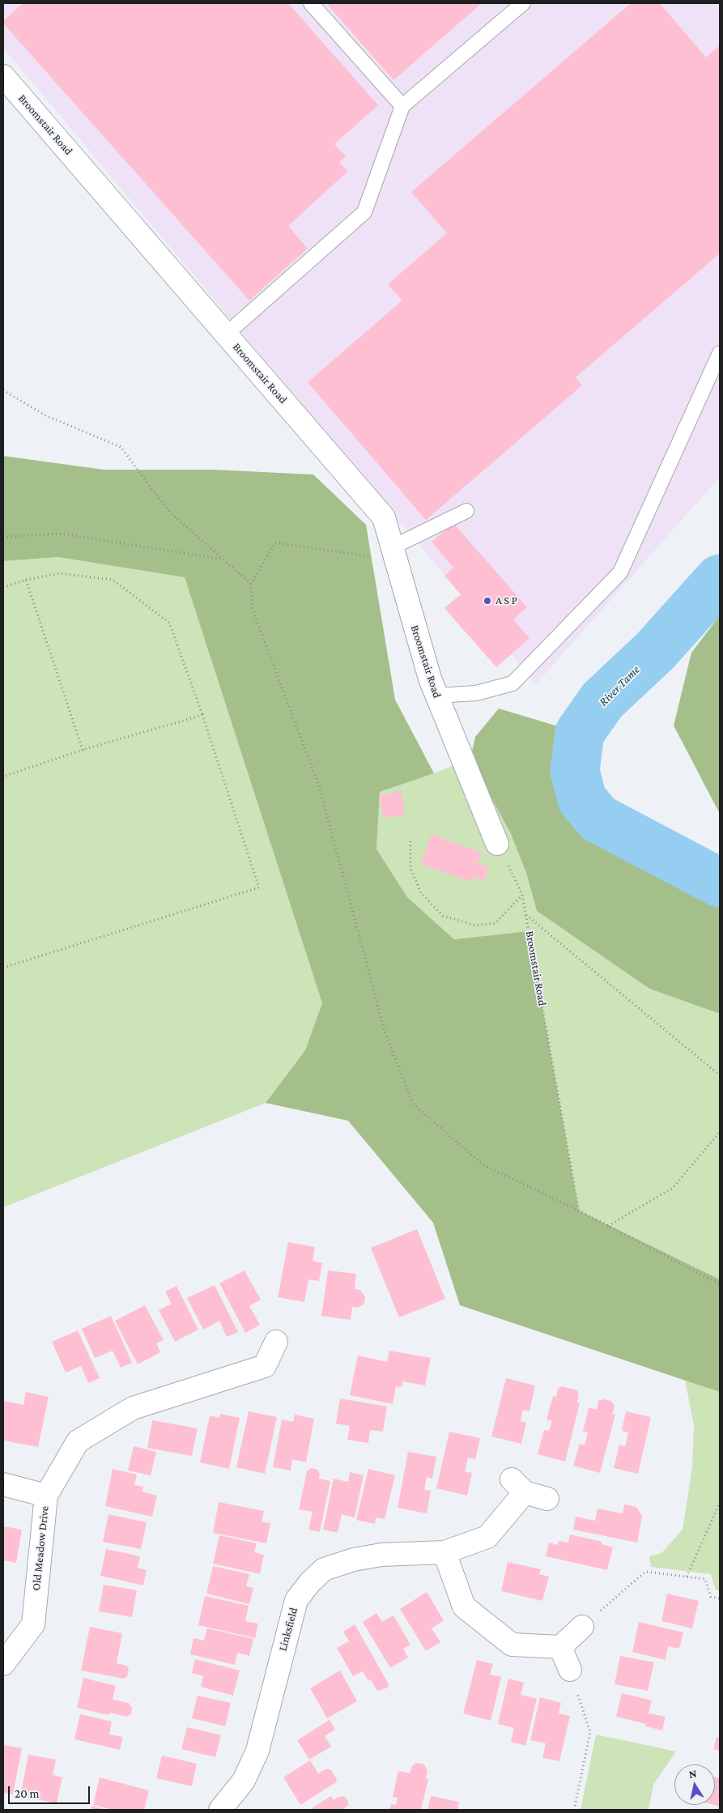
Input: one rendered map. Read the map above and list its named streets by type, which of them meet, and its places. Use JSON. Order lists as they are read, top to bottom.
{
  "streets": {
    "street": ["Broomstair Road", "Old Meadow Drive", "Linksfield"]
  },
  "water": ["River Tame"],
  "places": ["A S P"],
  "scale_bar": "20 m",
  "north": "top"
}
